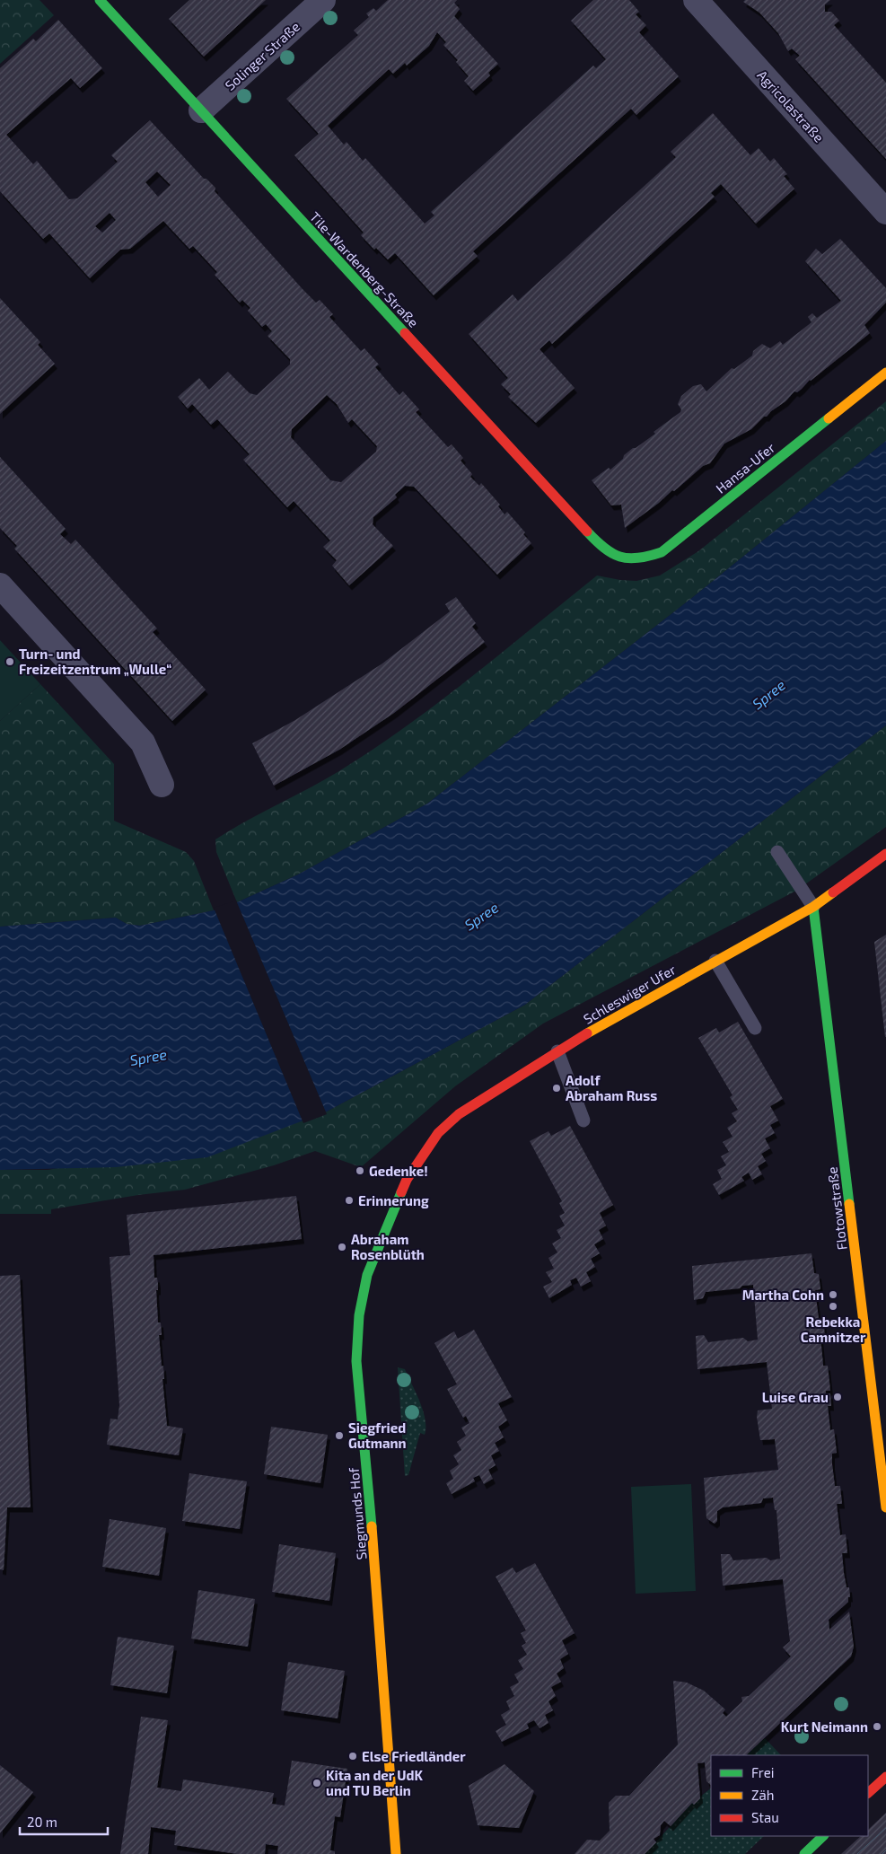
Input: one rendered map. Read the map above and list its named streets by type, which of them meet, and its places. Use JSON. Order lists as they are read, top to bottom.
{
  "streets": {
    "street": [
      "Solinger Straße",
      "Agricolastraße",
      "Tile-Wardenberg-Straße",
      "Hansa-Ufer",
      "Schleswiger Ufer",
      "Flotowstraße",
      "Siegmunds Hof"
    ]
  },
  "crossings": [
    ["Solinger Straße", "Tile-Wardenberg-Straße"],
    ["Tile-Wardenberg-Straße", "Hansa-Ufer"],
    ["Schleswiger Ufer", "Flotowstraße"],
    ["Schleswiger Ufer", "Siegmunds Hof"]
  ],
  "water": ["Spree"],
  "places": [
    "Turn- und Freizeitzentrum „Wulle“",
    "Adolf Abraham Russ",
    "Gedenke!",
    "Erinnerung",
    "Abraham Rosenblüth",
    "Martha Cohn",
    "Rebekka Camnitzer",
    "Luise Grau",
    "Siegfried Gutmann",
    "Kurt Neimann",
    "Else Friedländer",
    "Kita an der UdK und TU Berlin"
  ],
  "legend": ["Frei", "Zäh", "Stau"],
  "scale_bar": "20 m"
}
